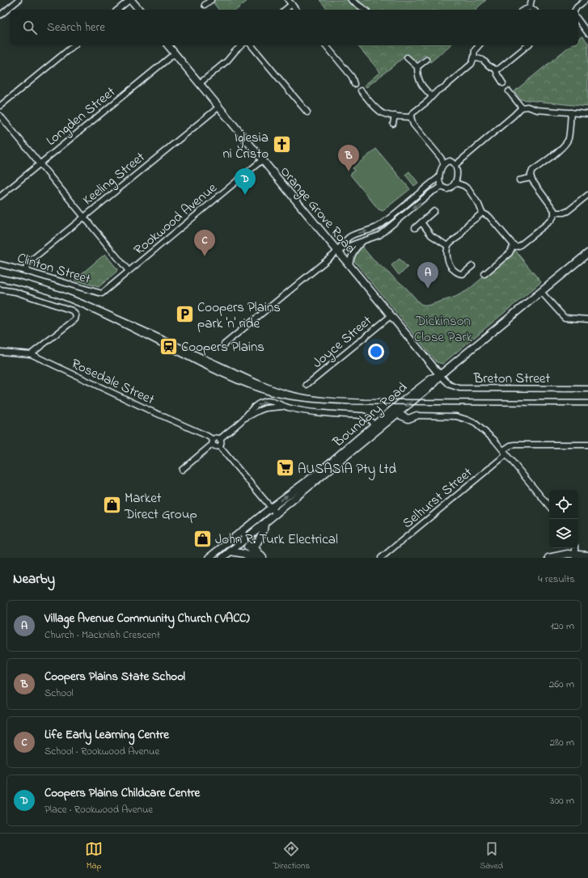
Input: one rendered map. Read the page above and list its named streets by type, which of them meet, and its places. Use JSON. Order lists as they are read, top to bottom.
{
  "streets": {
    "main road": ["Orange Grove Road", "Boundary Road"],
    "street": [
      "Longden Street",
      "Keeling Street",
      "Rookwood Avenue",
      "Clinton Street",
      "Joyce Street",
      "Breton Street",
      "Rosedale Street",
      "Selhurst Street"
    ]
  },
  "crossings": [
    ["Longden Street", "Orange Grove Road"],
    ["Keeling Street", "Orange Grove Road"],
    ["Keeling Street", "Clinton Street"],
    ["Orange Grove Road", "Rookwood Avenue"],
    ["Orange Grove Road", "Joyce Street"],
    ["Orange Grove Road", "Breton Street"],
    ["Orange Grove Road", "Boundary Road"],
    ["Rookwood Avenue", "Clinton Street"],
    ["Breton Street", "Boundary Road"]
  ],
  "parks": ["Dickinson Close Park"],
  "places": {
    "church": ["Iglesia ni Cristo"],
    "parking": ["Coopers Plains park 'n' ride"],
    "station": ["Coopers Plains"],
    "supermarket": ["AUSASIA Pty Ltd"],
    "shop": ["Market Direct Group", "John R. Turk Electrical"]
  },
  "page": {
    "search": "Search here",
    "pins": [
      "B",
      "D",
      "C",
      "A"
    ],
    "heading": ["Nearby", "4 results"],
    "list": [
      {
        "mark": "A",
        "name": "Village Avenue Community Church (VACC)",
        "note": "Church · Macknish Crescent",
        "value": "120 m"
      },
      {
        "mark": "B",
        "name": "Coopers Plains State School",
        "note": "School",
        "value": "260 m"
      },
      {
        "mark": "C",
        "name": "Life Early Learning Centre",
        "note": "School · Rookwood Avenue",
        "value": "280 m"
      },
      {
        "mark": "D",
        "name": "Coopers Plains Childcare Centre",
        "note": "Place · Rookwood Avenue",
        "value": "300 m"
      }
    ],
    "nav": ["Map", "Directions", "Saved"]
  }
}
